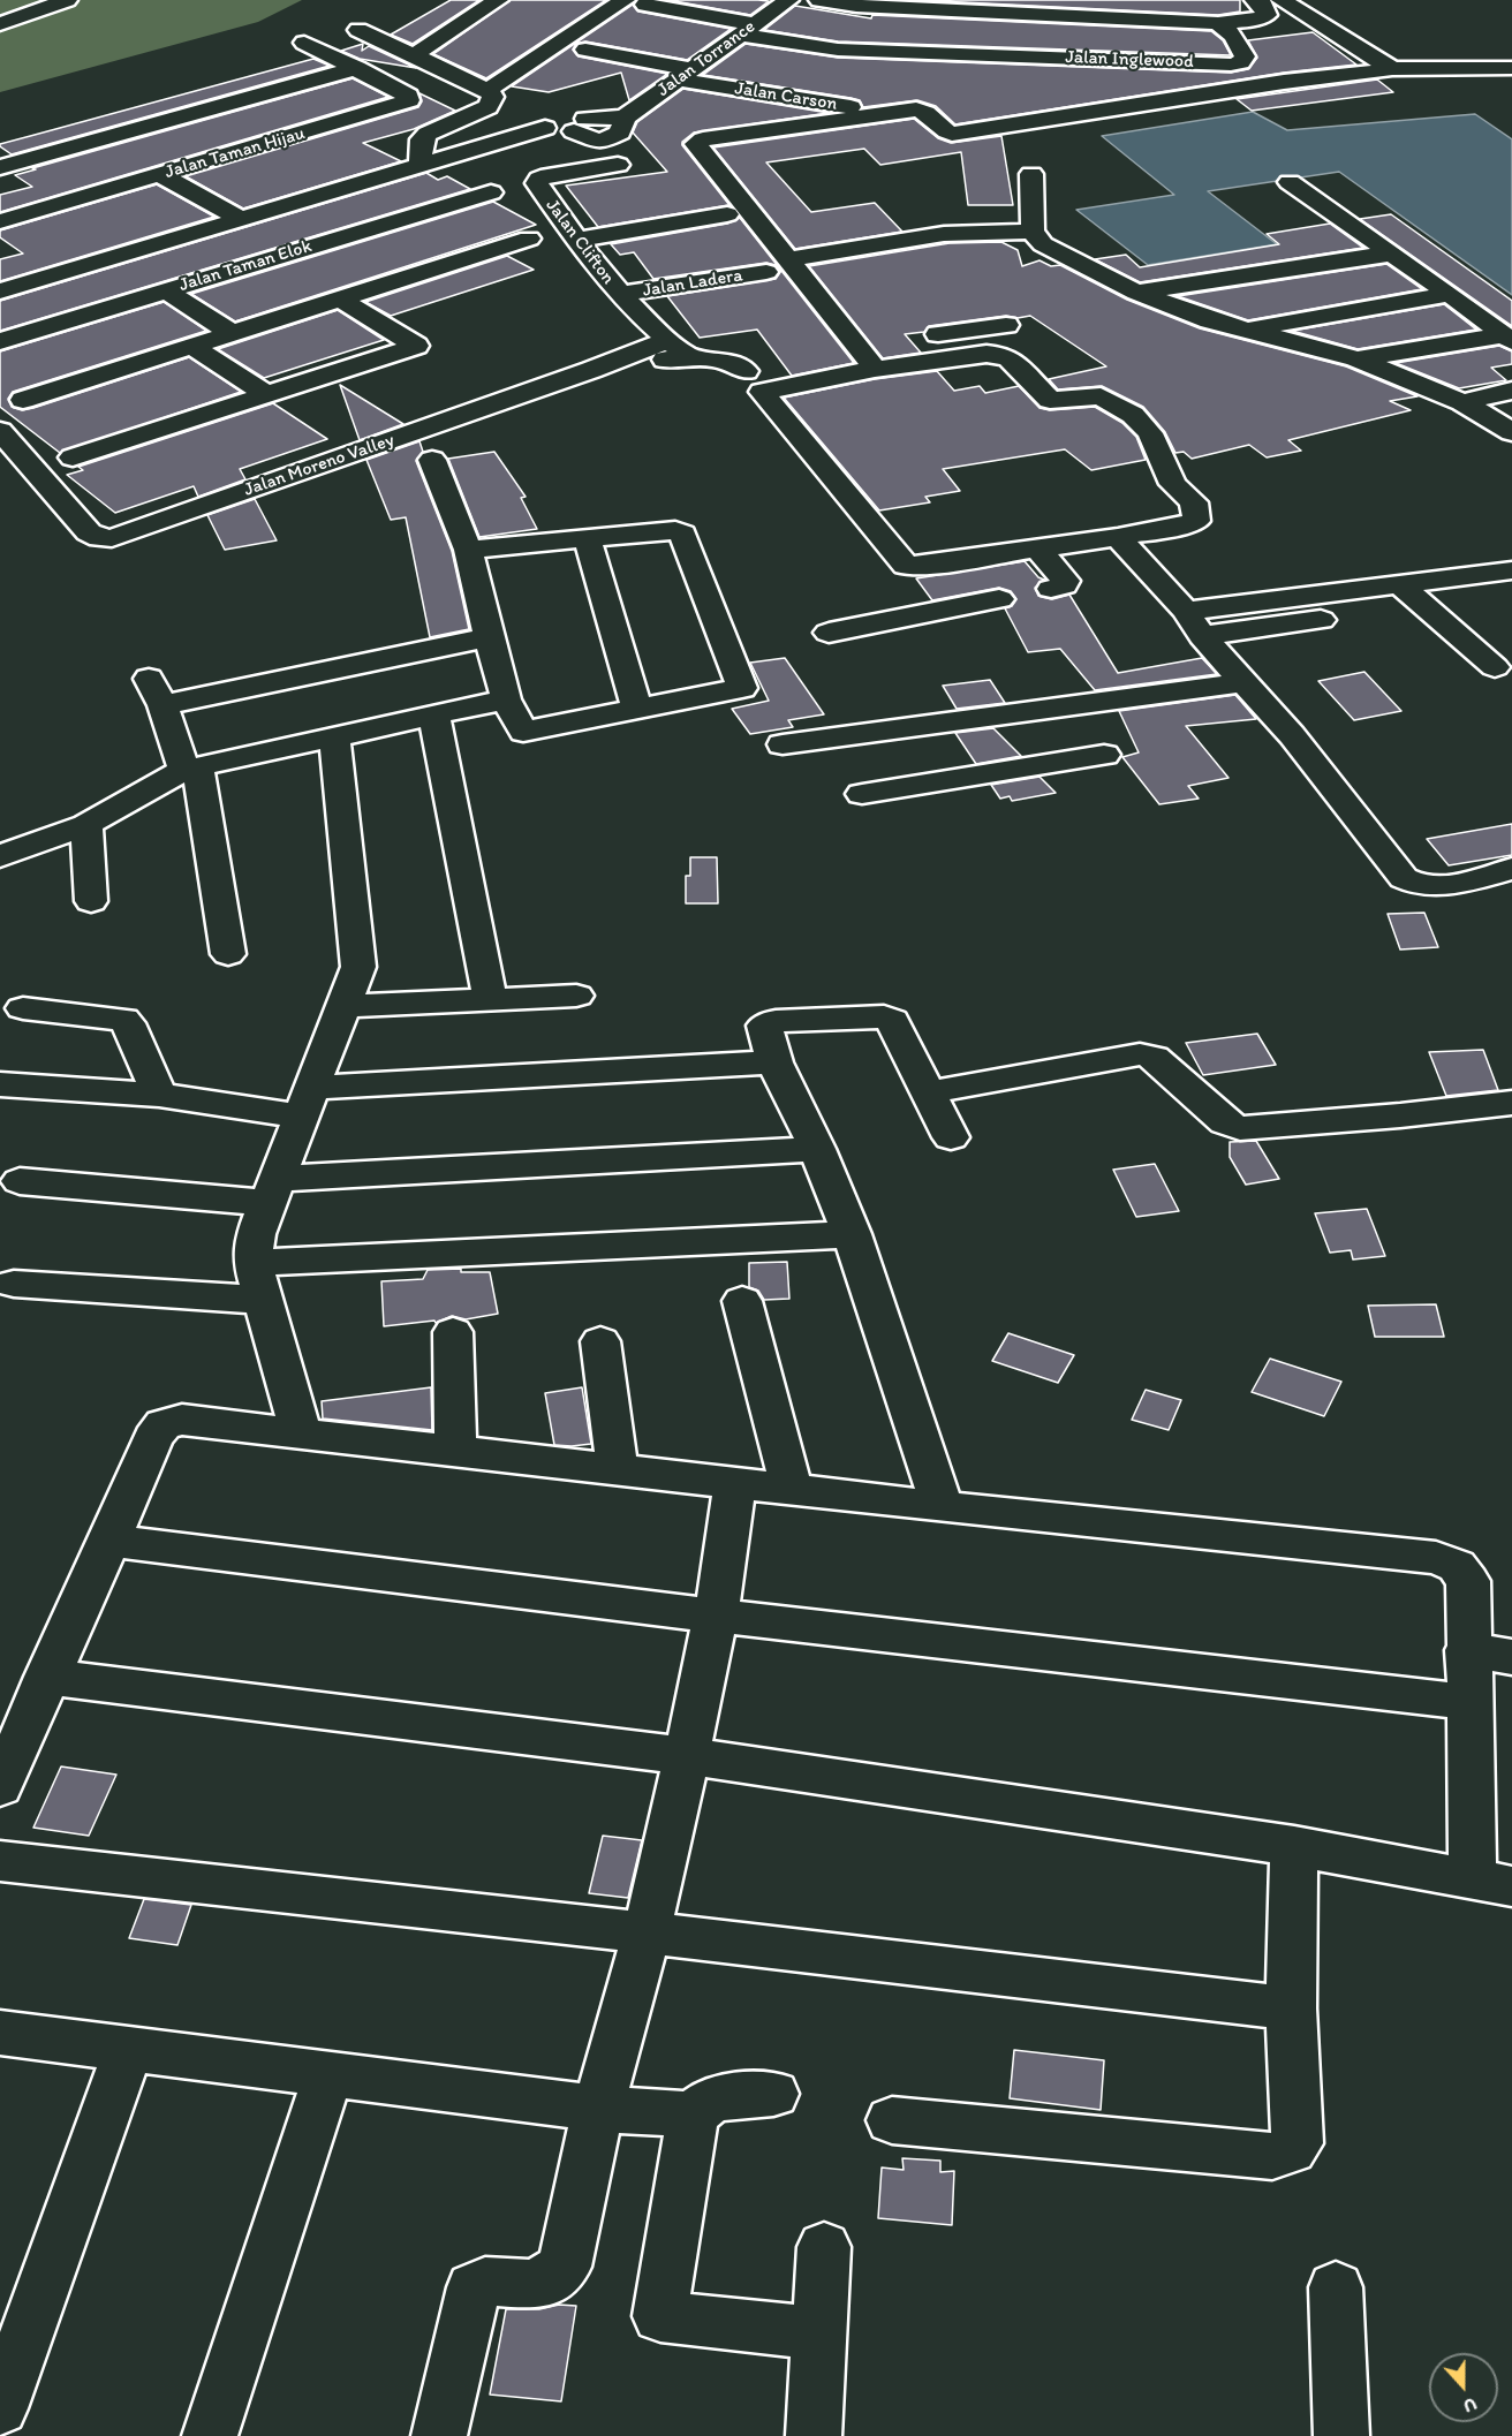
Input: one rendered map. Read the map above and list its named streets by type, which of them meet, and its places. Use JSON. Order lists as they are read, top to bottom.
{
  "streets": {
    "street": [
      "Jalan Torrance",
      "Jalan Inglewood",
      "Jalan Carson",
      "Jalan Taman Hijau",
      "Jalan Clifton",
      "Jalan Taman Elok",
      "Jalan Ladera",
      "Jalan Moreno Valley"
    ]
  },
  "crossings": [
    ["Jalan Torrance", "Jalan Inglewood"],
    ["Jalan Torrance", "Jalan Carson"],
    ["Jalan Torrance", "Jalan Clifton"],
    ["Jalan Clifton", "Jalan Ladera"],
    ["Jalan Clifton", "Jalan Moreno Valley"]
  ],
  "north": "bottom"
}
